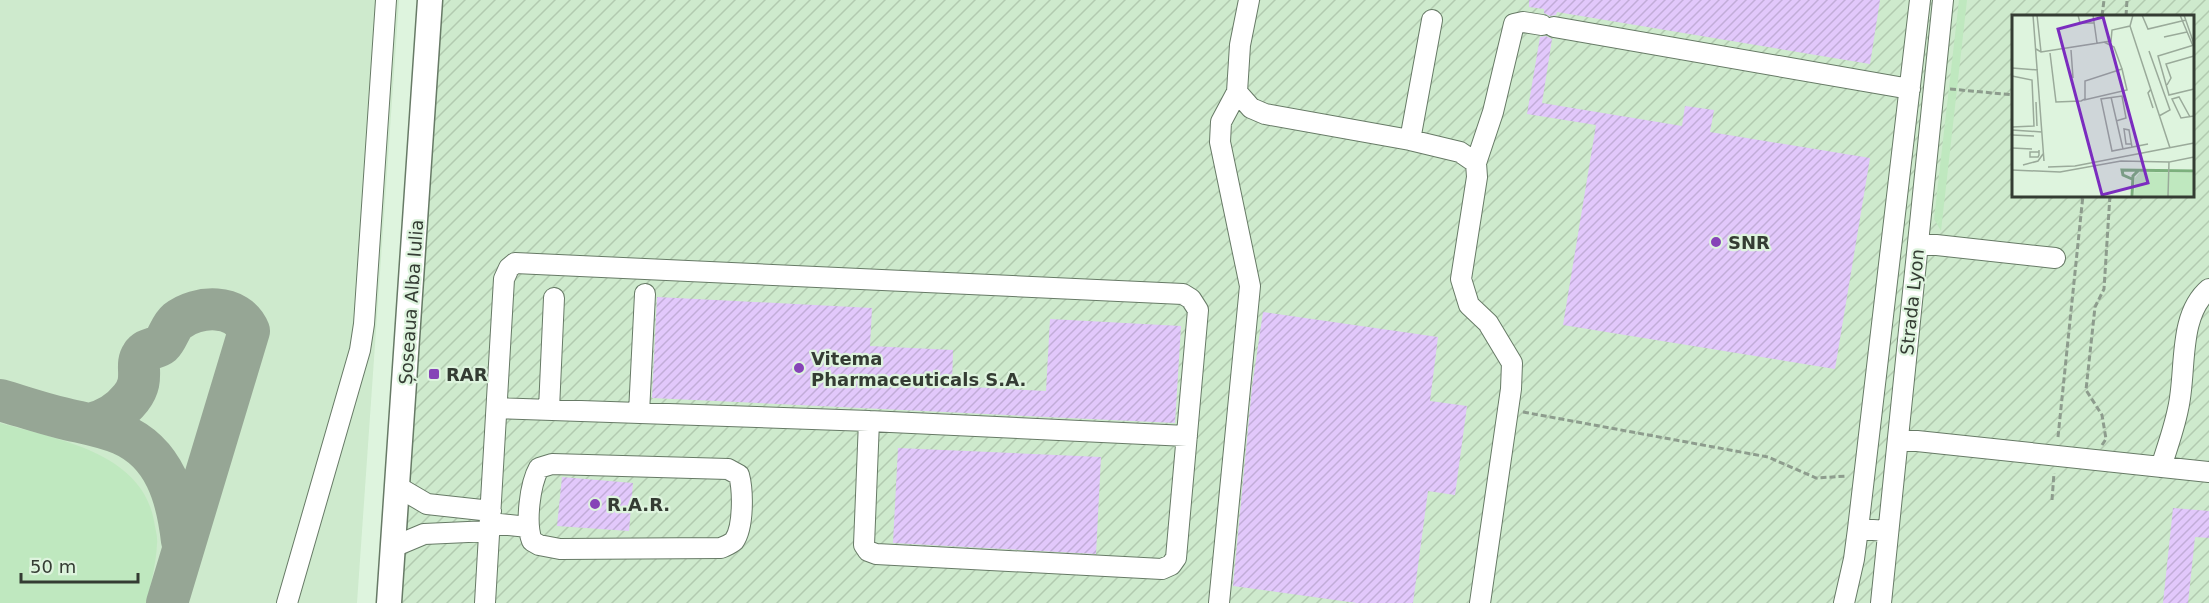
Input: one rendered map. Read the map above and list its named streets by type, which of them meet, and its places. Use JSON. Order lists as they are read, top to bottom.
{
  "streets": {
    "main road": ["Șoseaua Alba Iulia"],
    "street": ["Strada Lyon"]
  },
  "places": {
    "other": ["SNR", "Vitema Pharmaceuticals S.A.", "R.A.R."],
    "transit": ["RAR"]
  },
  "scale_bar": "50 m"
}
